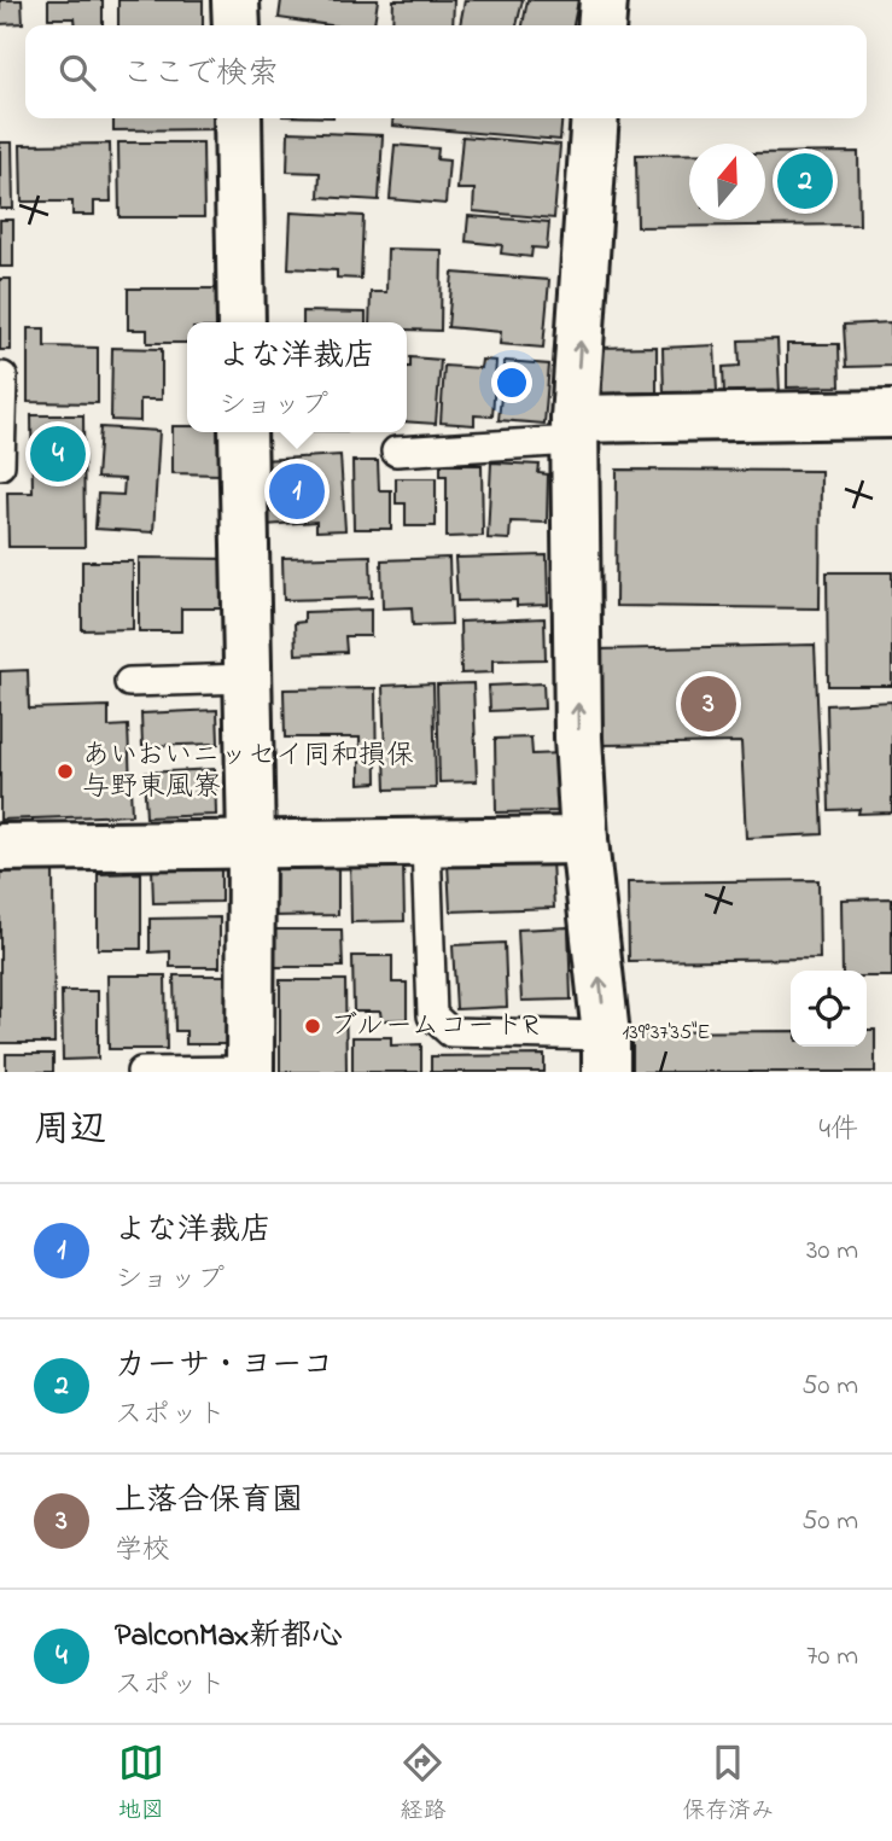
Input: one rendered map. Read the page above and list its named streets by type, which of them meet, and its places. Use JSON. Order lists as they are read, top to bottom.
{
  "places": ["あいおいニッセイ同和損保 与野東風寮", "ブルームコートR"],
  "north": "top",
  "page": {
    "search": "ここで検索",
    "pins": [
      "2",
      "4",
      "1",
      "3"
    ],
    "popup": ["よな洋裁店", "ショップ"],
    "heading": ["周辺", "4件"],
    "list": [
      {
        "mark": "1",
        "name": "よな洋裁店",
        "note": "ショップ",
        "value": "30 m"
      },
      {
        "mark": "2",
        "name": "カーサ・ヨーコ",
        "note": "スポット",
        "value": "50 m"
      },
      {
        "mark": "3",
        "name": "上落合保育園",
        "note": "学校",
        "value": "50 m"
      },
      {
        "mark": "4",
        "name": "PalconMax新都心",
        "note": "スポット",
        "value": "70 m"
      }
    ],
    "nav": ["地図", "経路", "保存済み"]
  },
  "coordinates": ["139°37'35\"E"]
}
